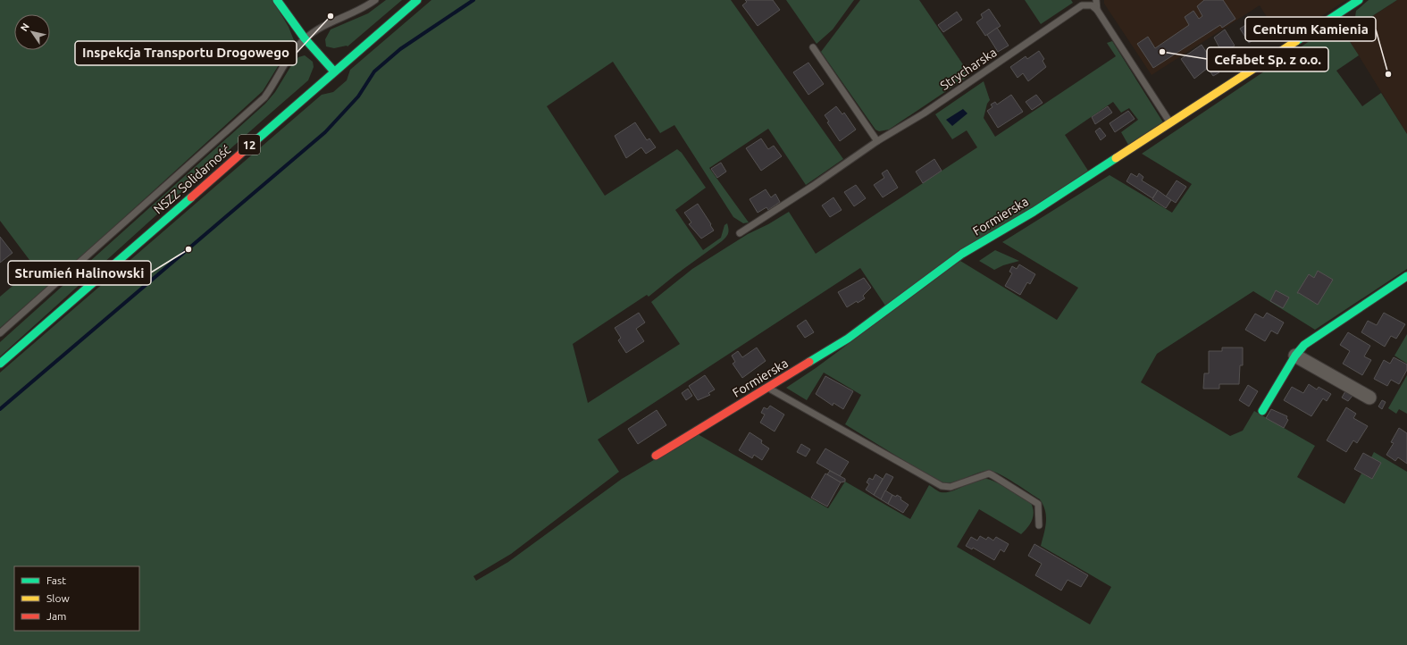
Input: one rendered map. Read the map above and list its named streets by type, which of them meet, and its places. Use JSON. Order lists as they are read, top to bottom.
{
  "streets": {
    "street": ["12", "NSZZ Solidarność", "Formierska"],
    "lane": ["Strycharska"]
  },
  "places": [
    "Inspekcja Transportu Drogowego",
    "Cefabet Sp. z o.o.",
    "Centrum Kamienia",
    "Strumień Halinowski"
  ],
  "legend": ["Fast", "Slow", "Jam"],
  "north": "top left"
}
